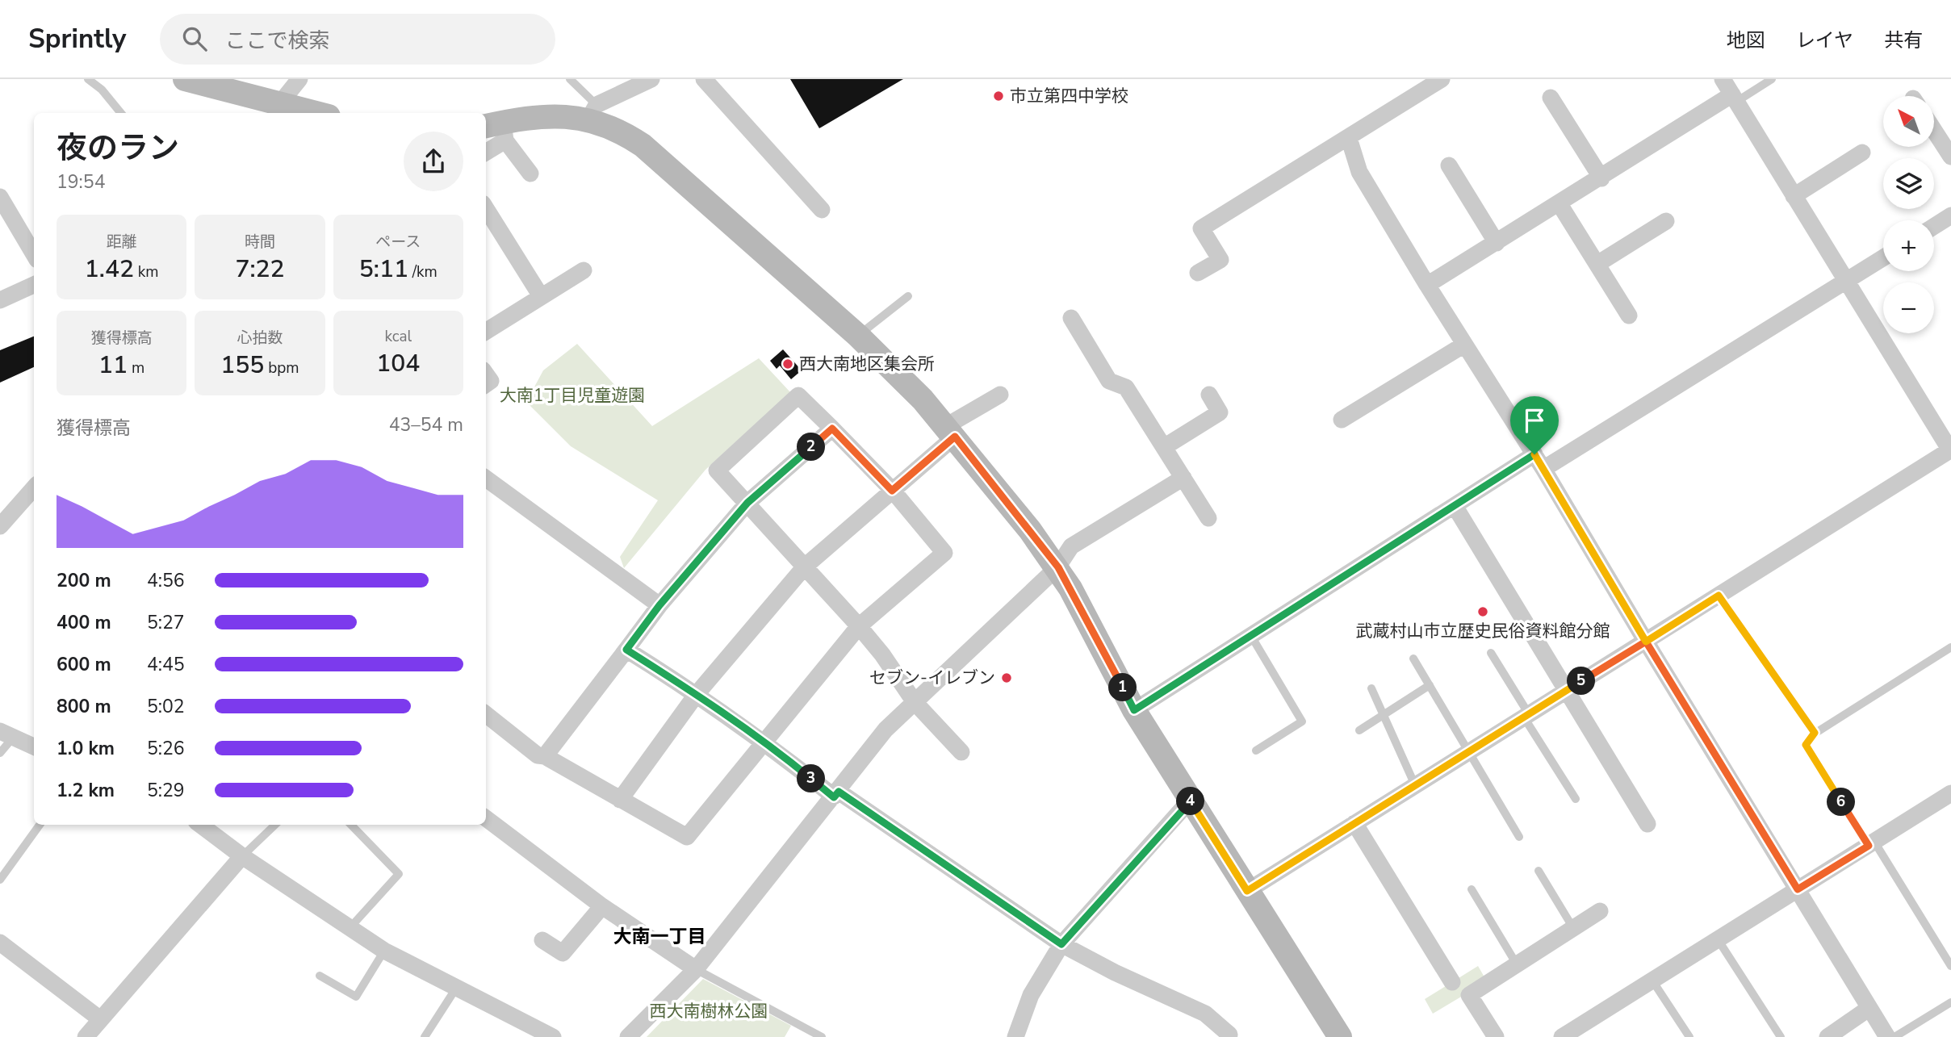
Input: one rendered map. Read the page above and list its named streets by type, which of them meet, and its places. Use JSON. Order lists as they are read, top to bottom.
{
  "districts": ["大南一丁目"],
  "parks": ["大南1丁目児童遊園", "西大南樹林公園"],
  "places": [
    "市立第四中学校",
    "西大南地区集会所",
    "武蔵村山市立歴史民俗資料館分館",
    "セブン-イレブン"
  ],
  "north": "top left",
  "page": {
    "header": "Sprintly",
    "search": "ここで検索",
    "nav": ["地図", "レイヤ", "共有"],
    "map_buttons": ["+", "−"],
    "heading": ["夜のラン", "19:54"],
    "stats": [
      ["距離", "1.42 km"],
      ["時間", "7:22"],
      ["ペース", "5:11 /km"],
      ["獲得標高", "11 m"],
      ["心拍数", "155 bpm"],
      ["kcal", "104"]
    ],
    "chart": ["獲得標高", "43–54 m"],
    "pins": [
      "2",
      "5",
      "1",
      "3",
      "4",
      "6"
    ],
    "list": [
      {
        "name": "200 m",
        "note": "4:56"
      },
      {
        "name": "400 m",
        "note": "5:27"
      },
      {
        "name": "600 m",
        "note": "4:45"
      },
      {
        "name": "800 m",
        "note": "5:02"
      },
      {
        "name": "1.0 km",
        "note": "5:26"
      },
      {
        "name": "1.2 km",
        "note": "5:29"
      }
    ]
  }
}
